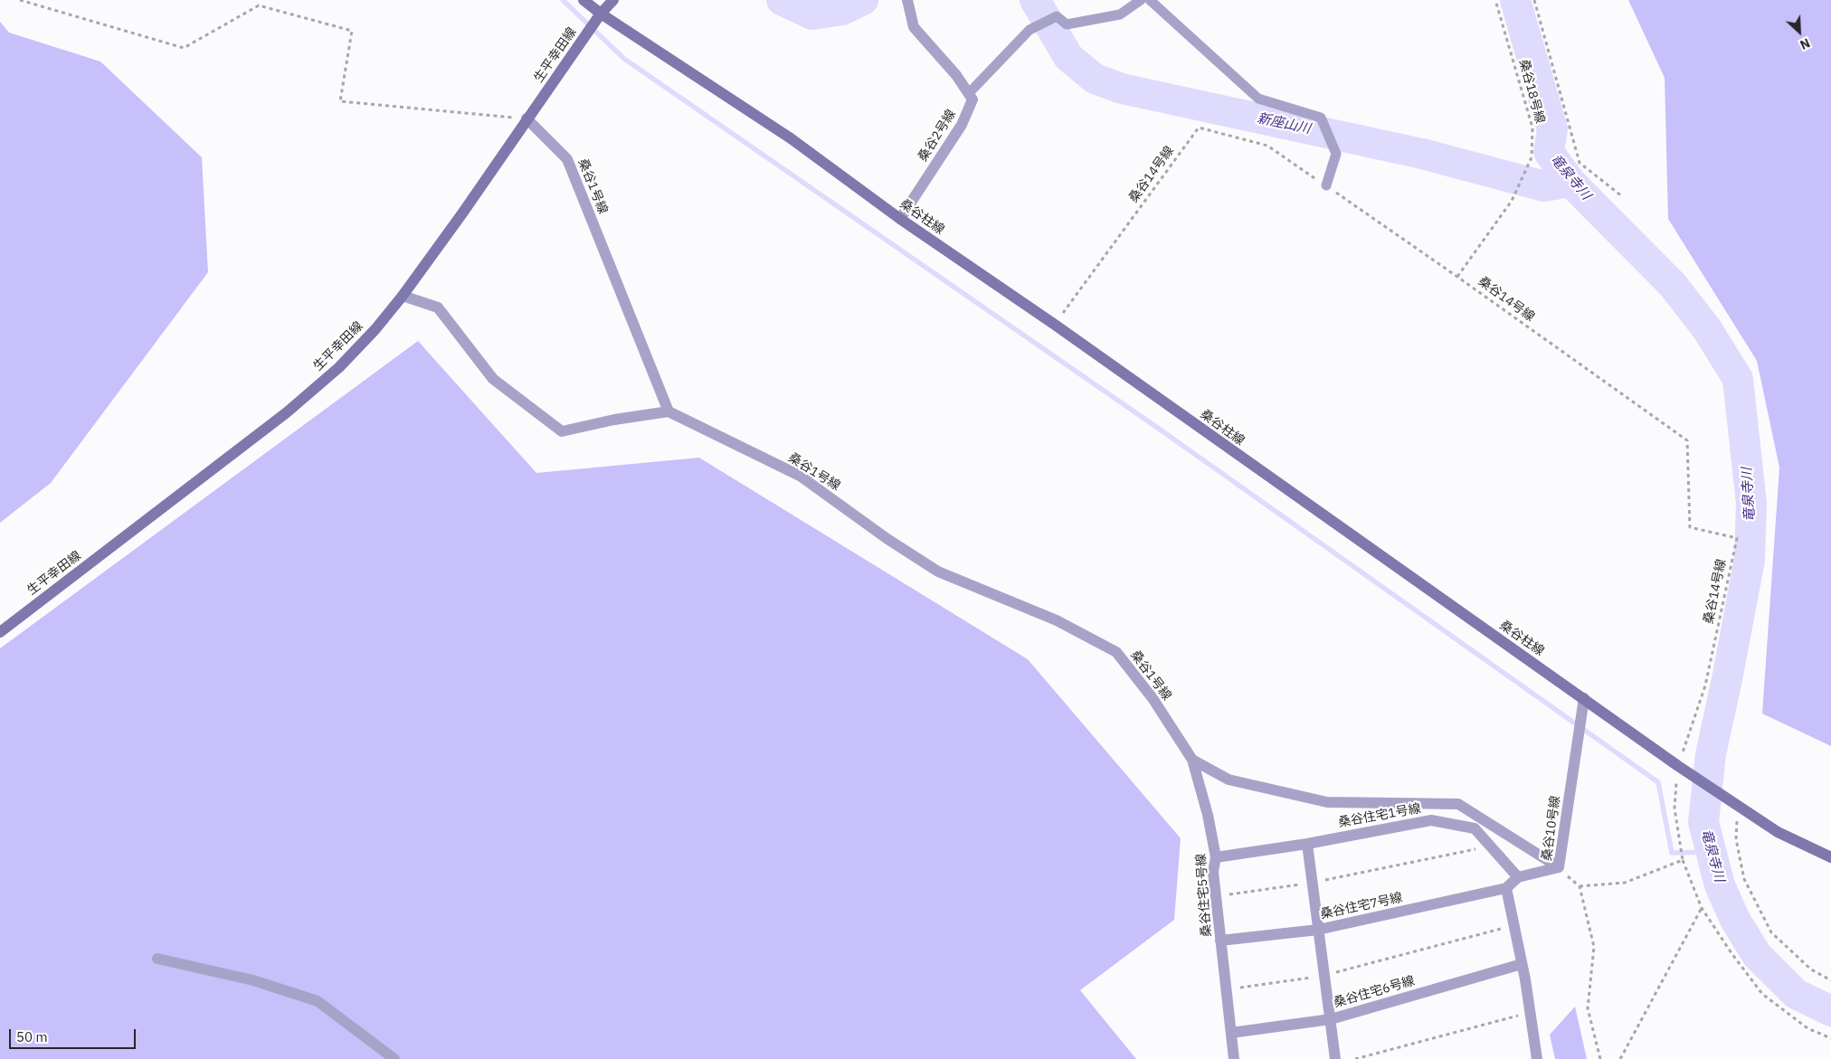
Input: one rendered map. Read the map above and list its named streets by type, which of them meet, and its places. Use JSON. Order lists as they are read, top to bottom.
{
  "streets": {
    "main road": ["生平幸田線", "桑谷柱線"],
    "street": [
      "桑谷2号線",
      "桑谷1号線",
      "桑谷住宅1号線",
      "桑谷10号線",
      "桑谷住宅5号線",
      "桑谷住宅7号線",
      "桑谷住宅6号線"
    ],
    "path": ["桑谷18号線", "桑谷14号線"]
  },
  "crossings": [
    ["生平幸田線", "桑谷1号線"],
    ["生平幸田線", "桑谷柱線"],
    ["桑谷18号線", "桑谷14号線"],
    ["桑谷2号線", "桑谷柱線"],
    ["桑谷14号線", "桑谷柱線"],
    ["桑谷1号線", "桑谷住宅5号線"],
    ["桑谷柱線", "桑谷10号線"],
    ["桑谷住宅1号線", "桑谷住宅5号線"],
    ["桑谷住宅5号線", "桑谷住宅7号線"],
    ["桑谷住宅5号線", "桑谷住宅6号線"]
  ],
  "water": ["新座山川", "竜泉寺川"],
  "scale_bar": "50 m",
  "north": "bottom right"
}
